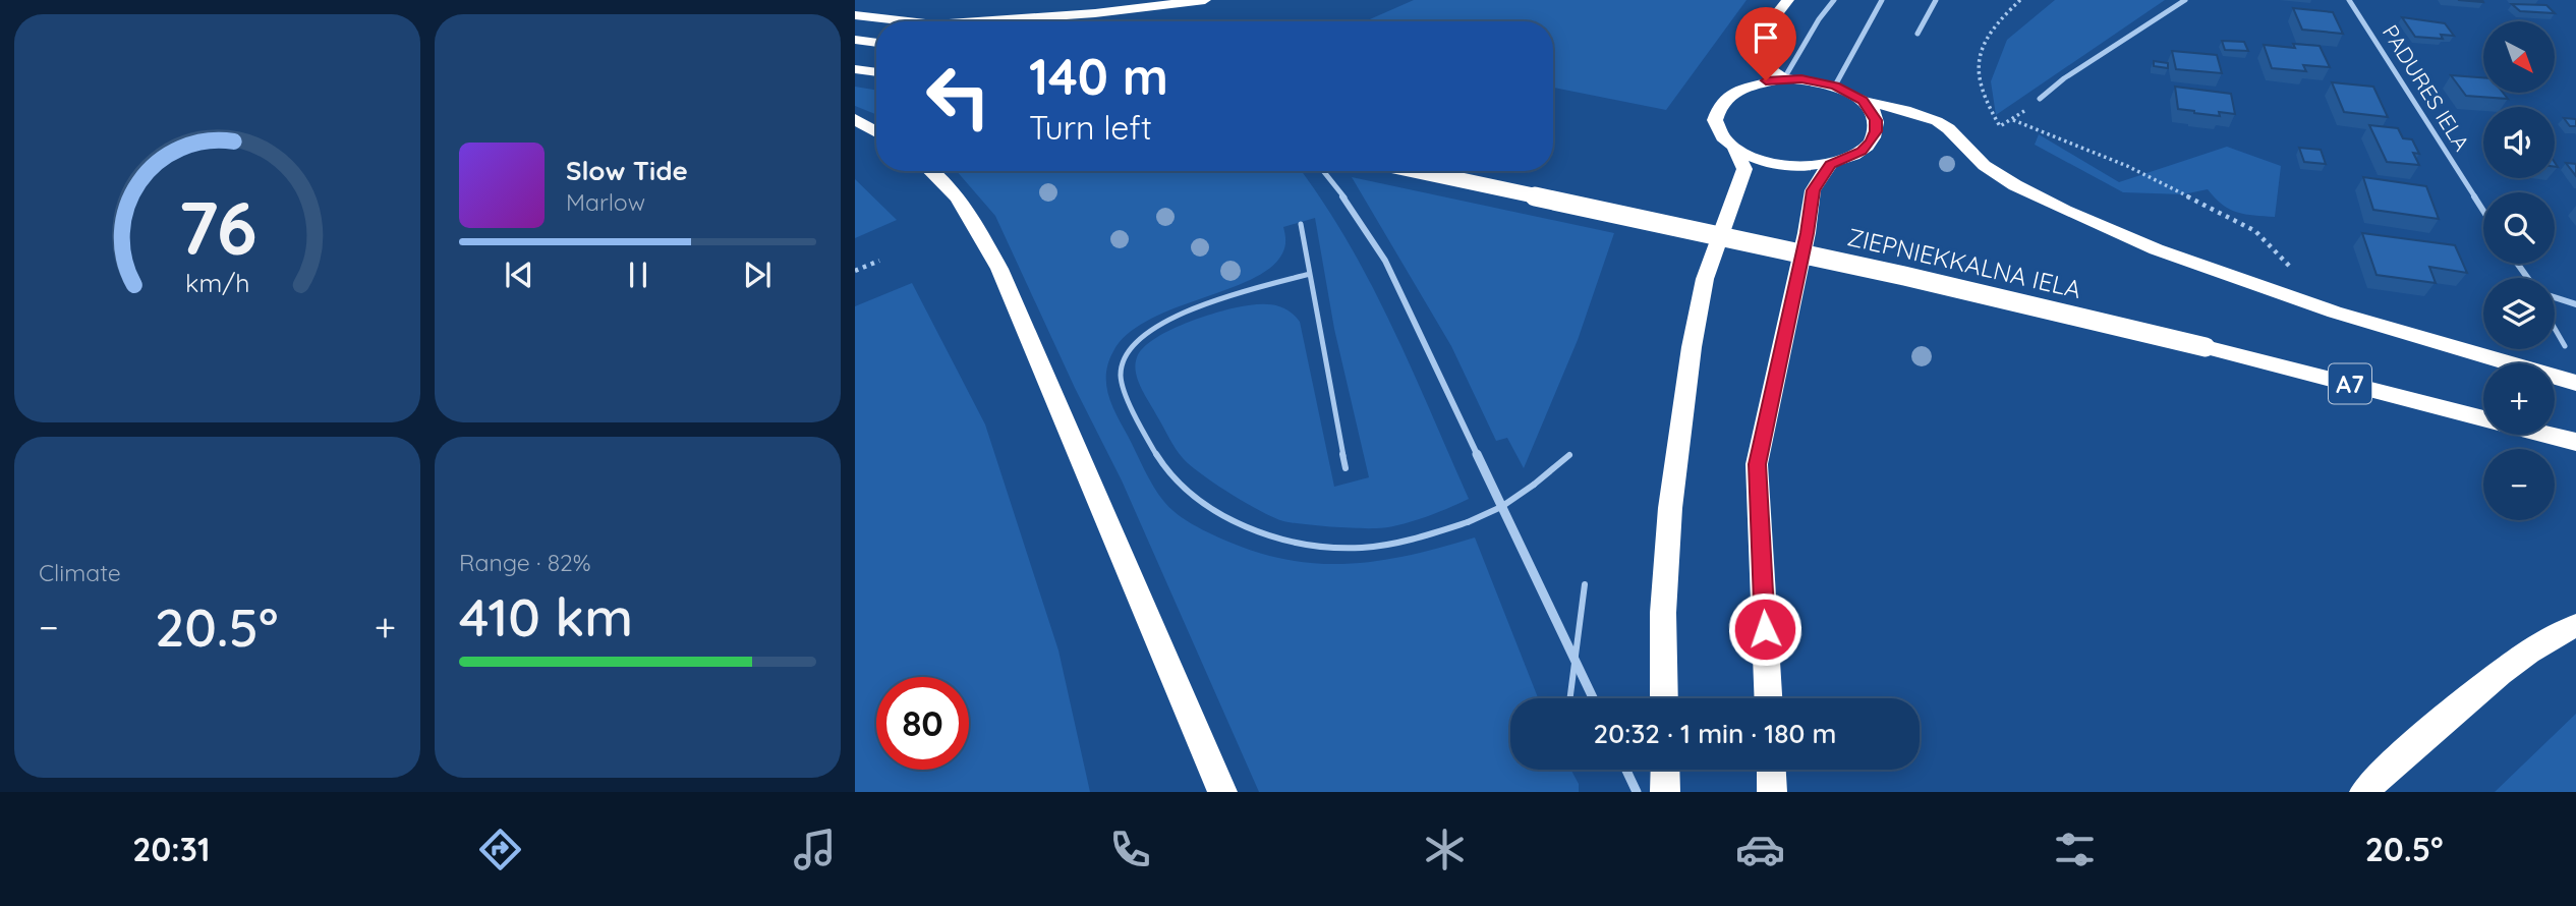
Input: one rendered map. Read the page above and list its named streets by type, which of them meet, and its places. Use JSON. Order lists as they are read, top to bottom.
{
  "streets": {
    "highway": ["ZIEPNIEKKALNA IELA", "A7"],
    "street": ["PADURES IELA"]
  },
  "north": "bottom right",
  "page": {
    "map_buttons": ["+", "−"],
    "turn": ["140 m", "Turn left"],
    "song": ["Slow Tide", "Marlow"],
    "tile": [
      "Climate",
      ["Range · 82%", "410 km"]
    ],
    "heat": ["−", "20.5°", "+"],
    "limit": "80",
    "trip": "20:32 · 1 min · 180 m",
    "tabs": ["20:31", "20.5°"],
    "gauge": ["76", "km/h"]
  }
}
